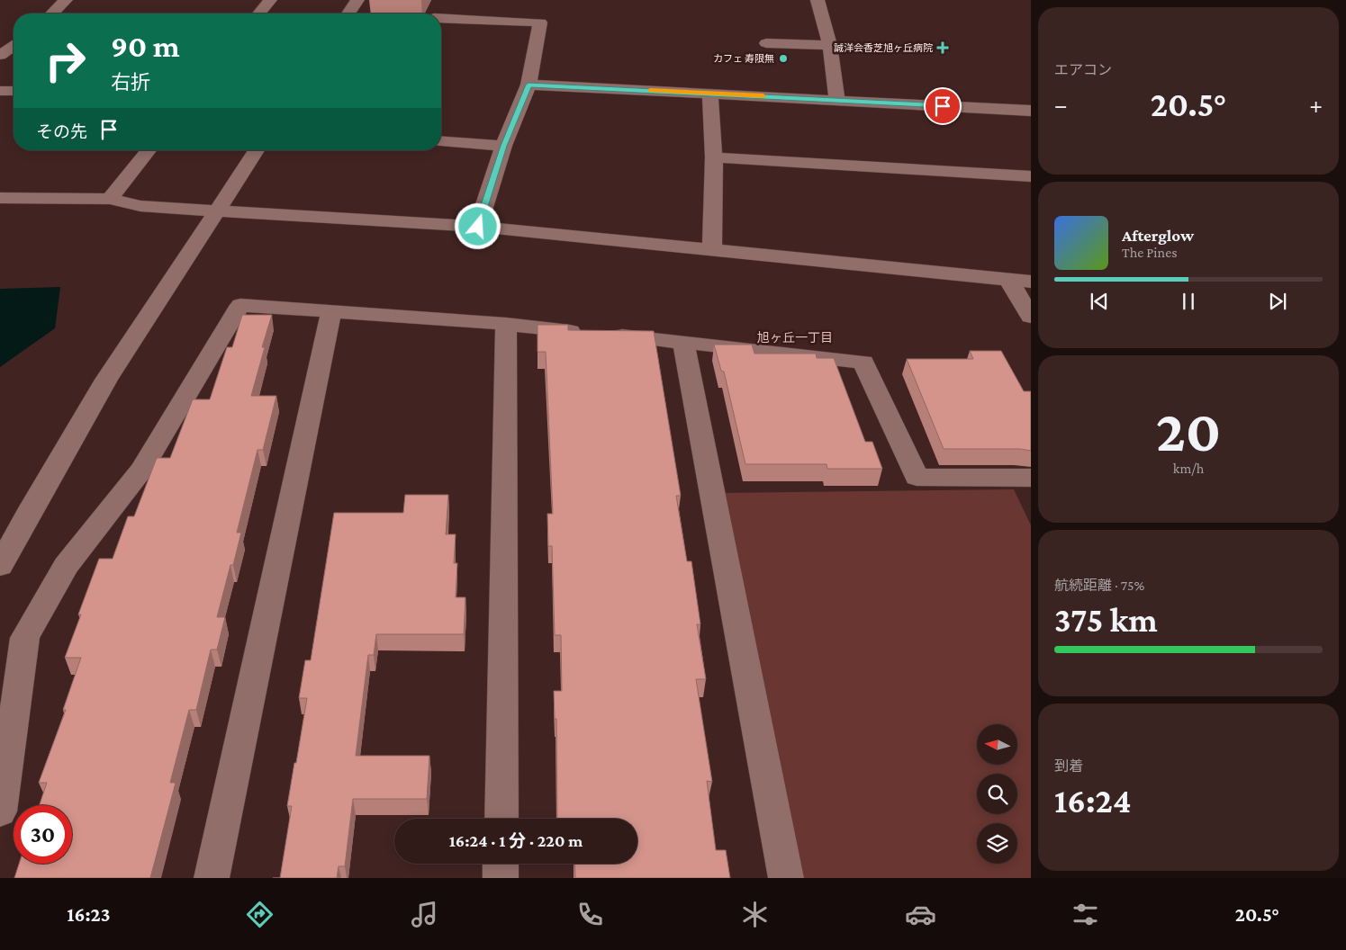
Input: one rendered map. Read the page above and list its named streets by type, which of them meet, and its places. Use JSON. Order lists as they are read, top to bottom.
{
  "districts": ["旭ヶ丘一丁目"],
  "places": {
    "health": ["誠洋会香芝旭ヶ丘病院"],
    "other": ["カフェ 寿限無"]
  },
  "north": "left",
  "page": {
    "tile": [
      "エアコン",
      ["20", "km/h"],
      ["航続距離 · 75%", "375 km"],
      ["到着", "16:24"]
    ],
    "turn": ["90 m", "右折"],
    "heat": ["−", "20.5°", "+"],
    "then": "その先",
    "song": ["Afterglow", "The Pines"],
    "limit": "30",
    "trip": "16:24 · 1 分 · 220 m",
    "tabs": ["16:23", "20.5°"]
  }
}
